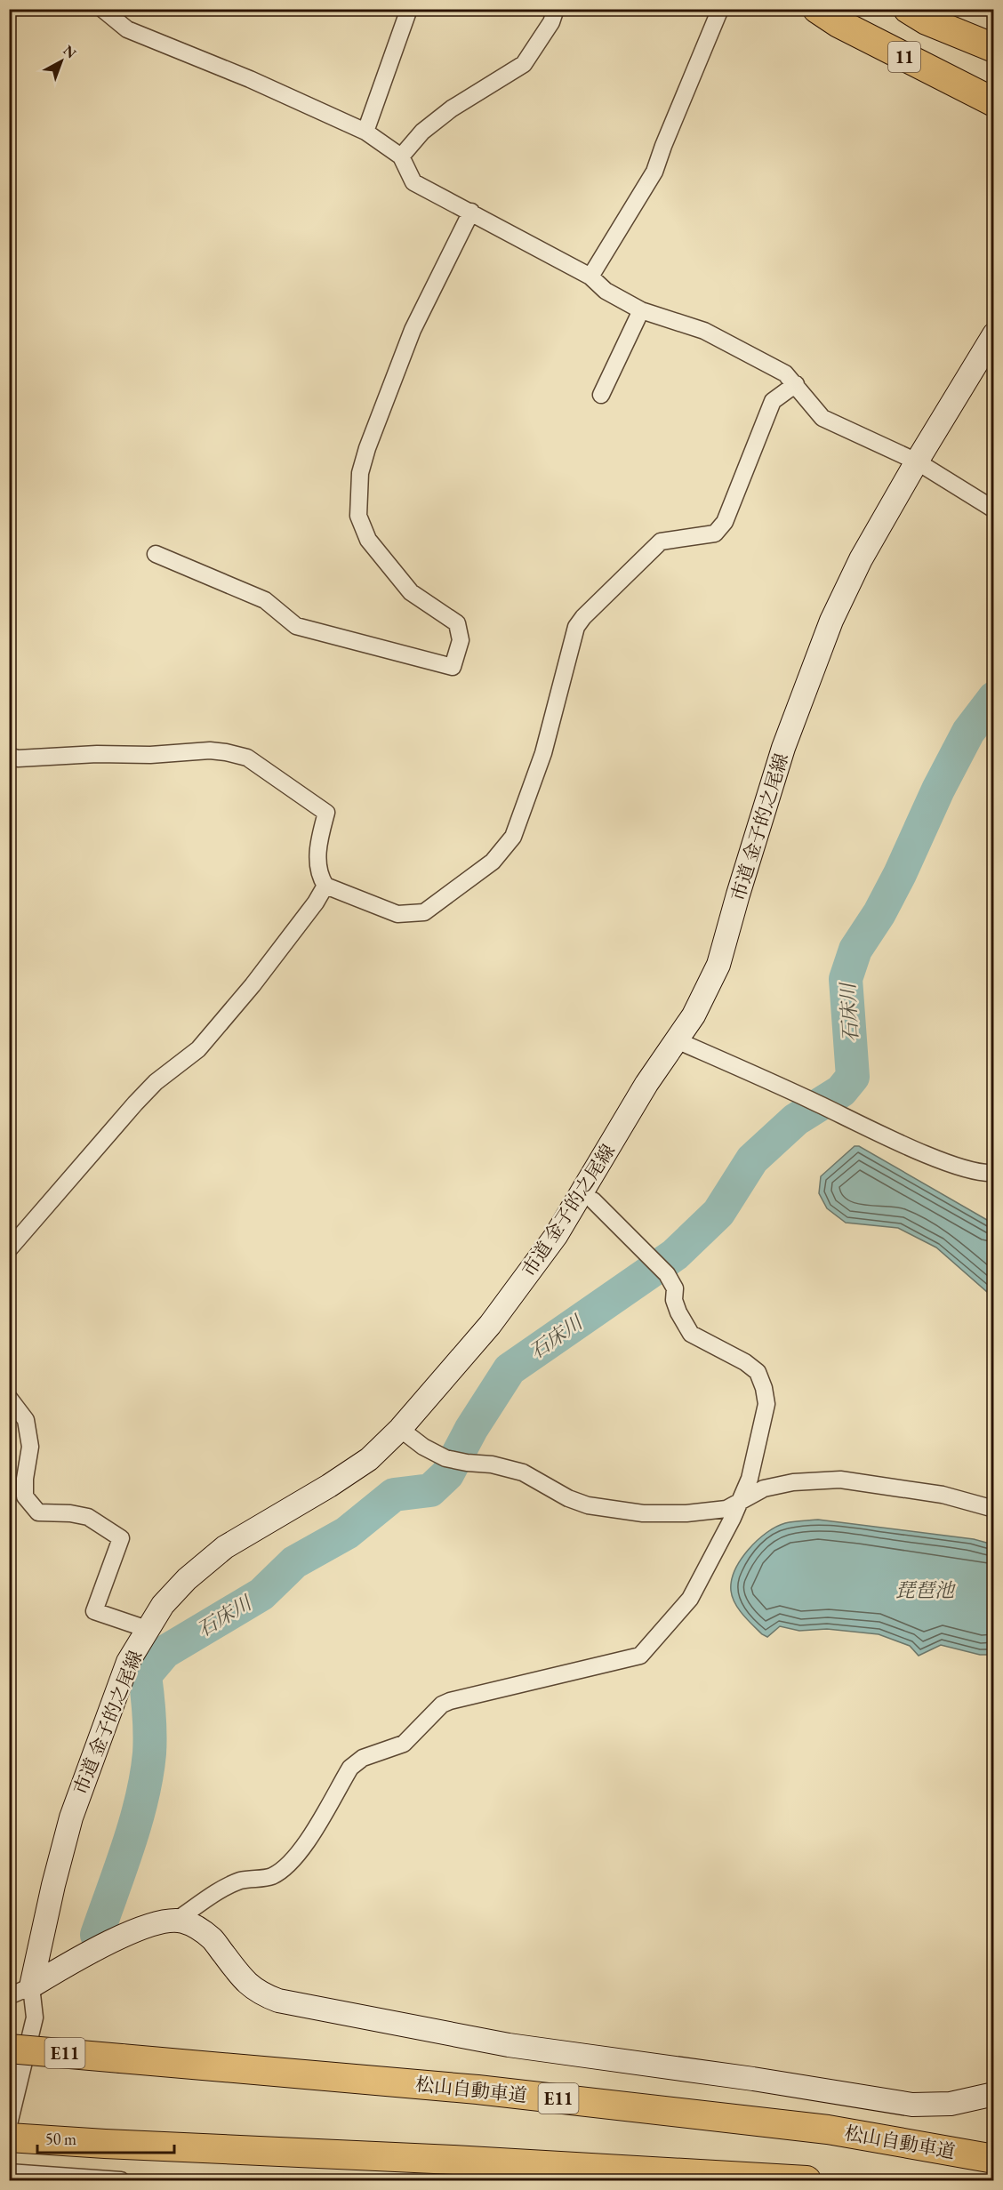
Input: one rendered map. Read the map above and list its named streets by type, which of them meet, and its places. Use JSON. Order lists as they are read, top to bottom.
{
  "streets": {
    "highway": ["11", "E11", "松山自動車道"],
    "street": ["市道 金子的之尾線"]
  },
  "water": ["石床川", "琵琶池"],
  "scale_bar": "50 m",
  "north": "top right"
}
